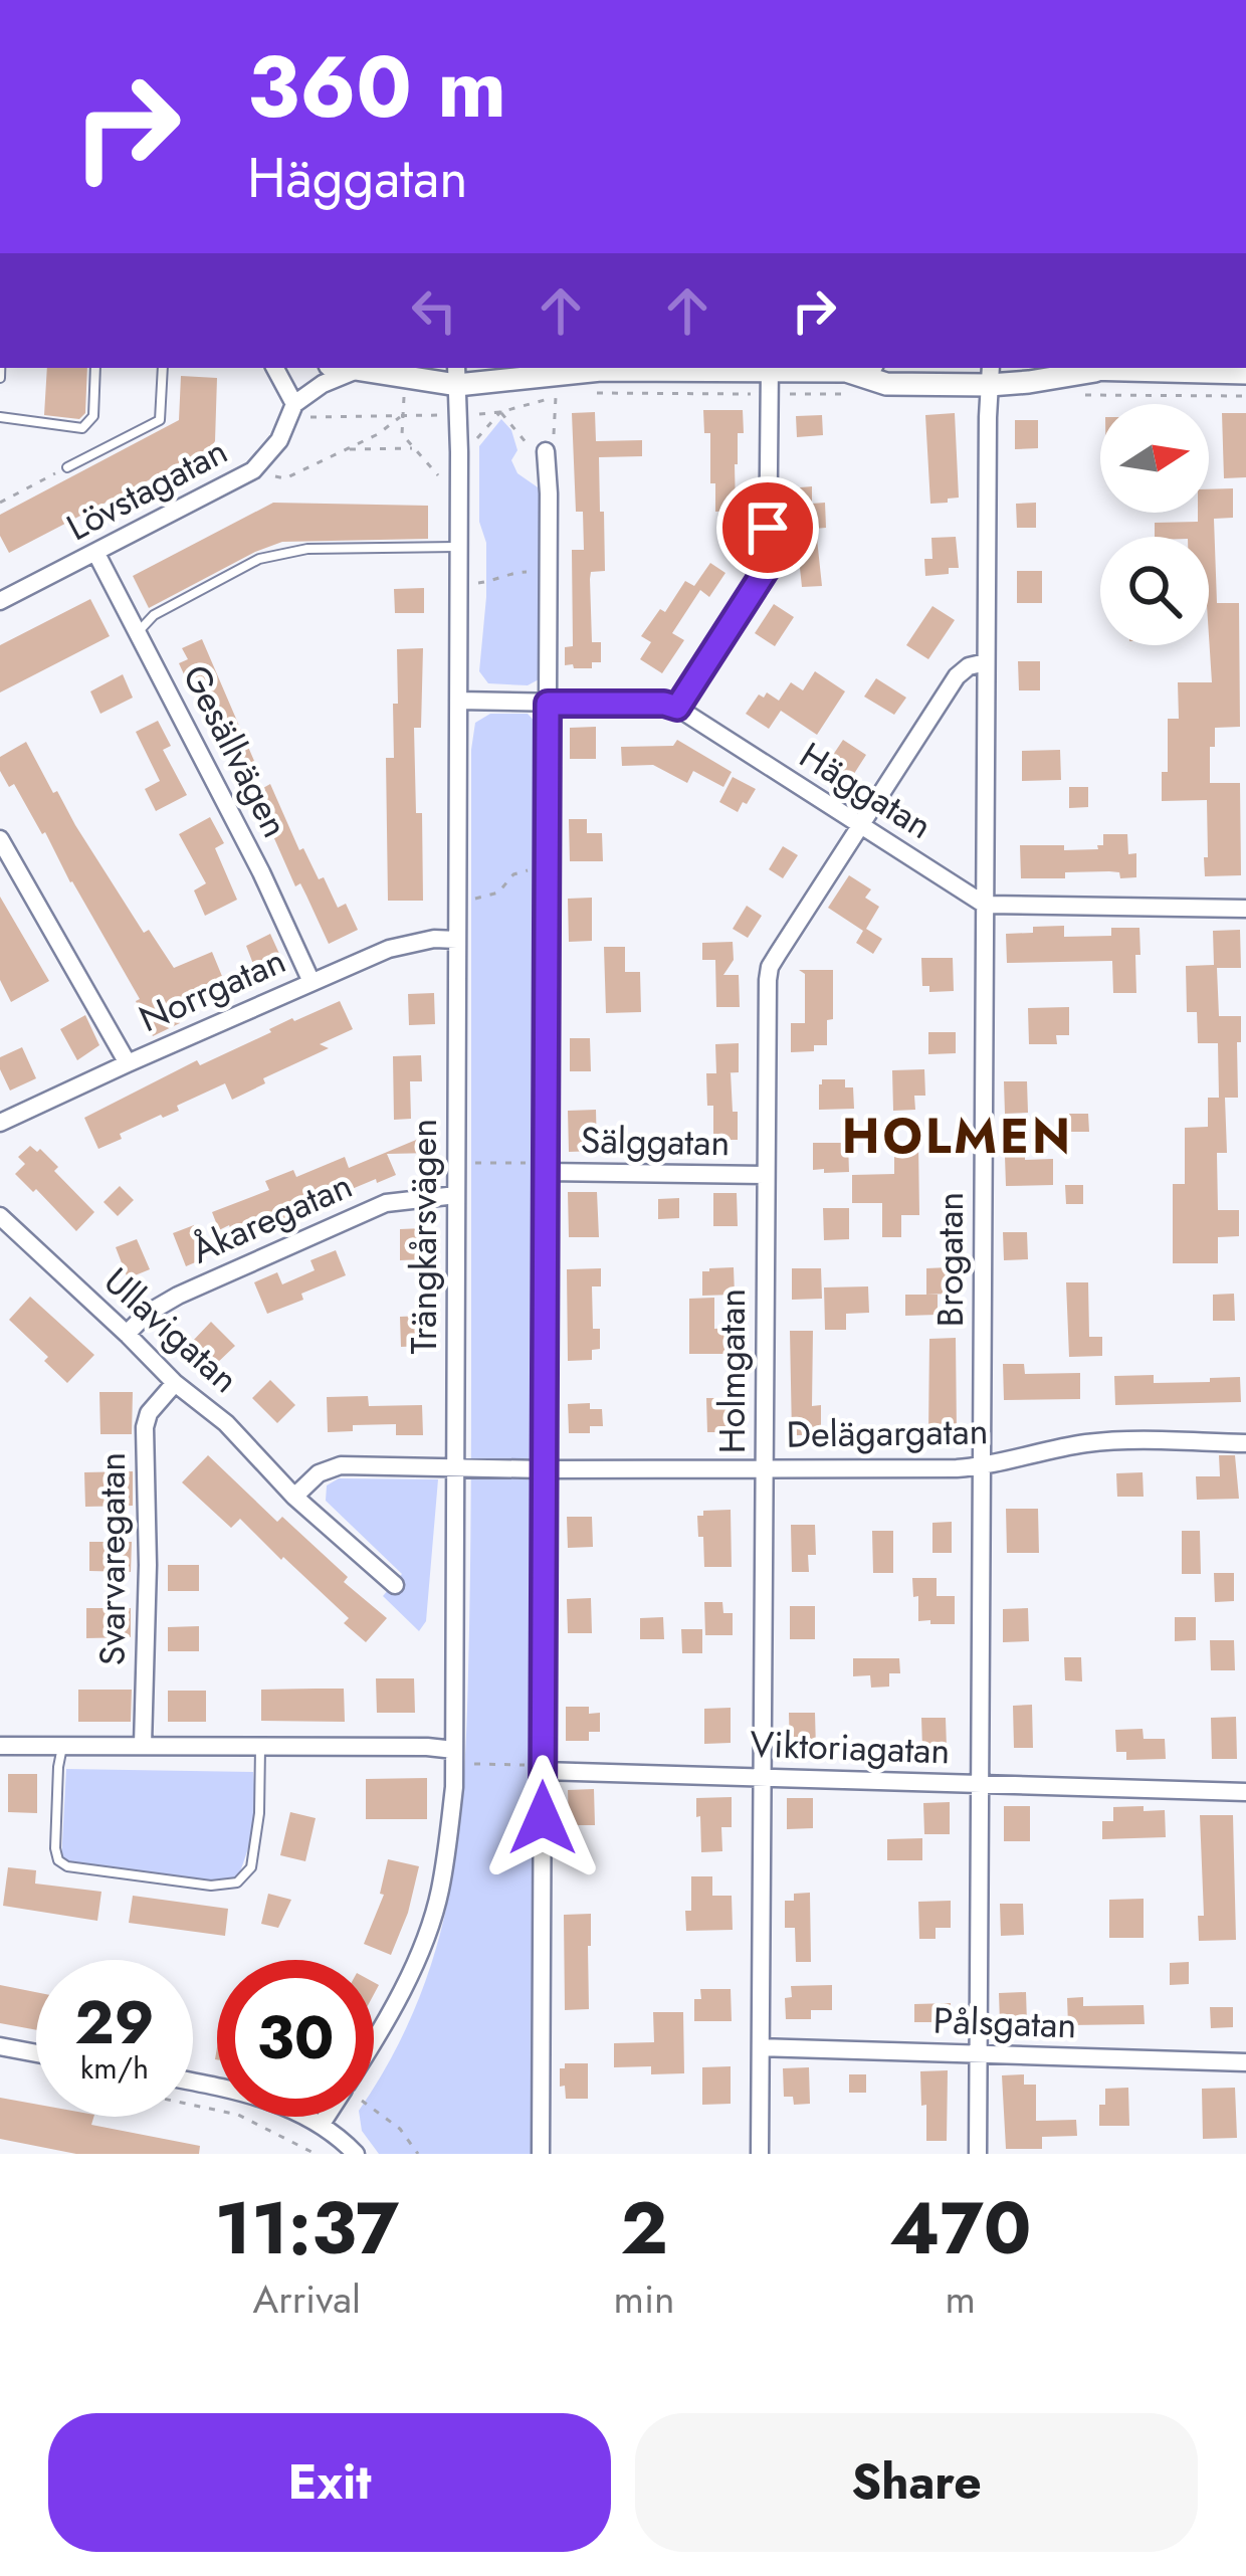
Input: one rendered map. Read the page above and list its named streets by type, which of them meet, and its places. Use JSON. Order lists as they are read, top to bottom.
{
  "streets": {
    "street": [
      "Lövstagatan",
      "Gesällvägen",
      "Häggatan",
      "Norrgatan",
      "Sälggatan",
      "Åkaregatan",
      "Trängkårsvägen",
      "Brogatan",
      "Ullavigatan",
      "Holmgatan",
      "Delägargatan",
      "Svarvaregatan",
      "Viktoriagatan",
      "Pålsgatan"
    ]
  },
  "crossings": [
    ["Lövstagatan", "Gesällvägen"],
    ["Gesällvägen", "Norrgatan"],
    ["Häggatan", "Trängkårsvägen"],
    ["Häggatan", "Brogatan"],
    ["Häggatan", "Holmgatan"],
    ["Norrgatan", "Trängkårsvägen"],
    ["Sälggatan", "Holmgatan"],
    ["Åkaregatan", "Trängkårsvägen"],
    ["Åkaregatan", "Ullavigatan"],
    ["Trängkårsvägen", "Delägargatan"],
    ["Brogatan", "Holmgatan"],
    ["Brogatan", "Delägargatan"],
    ["Brogatan", "Viktoriagatan"],
    ["Brogatan", "Pålsgatan"],
    ["Ullavigatan", "Svarvaregatan"],
    ["Holmgatan", "Delägargatan"],
    ["Holmgatan", "Viktoriagatan"],
    ["Holmgatan", "Pålsgatan"]
  ],
  "districts": ["HOLMEN"],
  "north": "right",
  "page": {
    "turn": ["360 m", "Häggatan"],
    "speed": "29 km/h",
    "limit": "30",
    "eta": [
      "11:37",
      "Arrival",
      "2",
      "min",
      "470",
      "m"
    ],
    "buttons": ["Exit", "Share"]
  }
}
